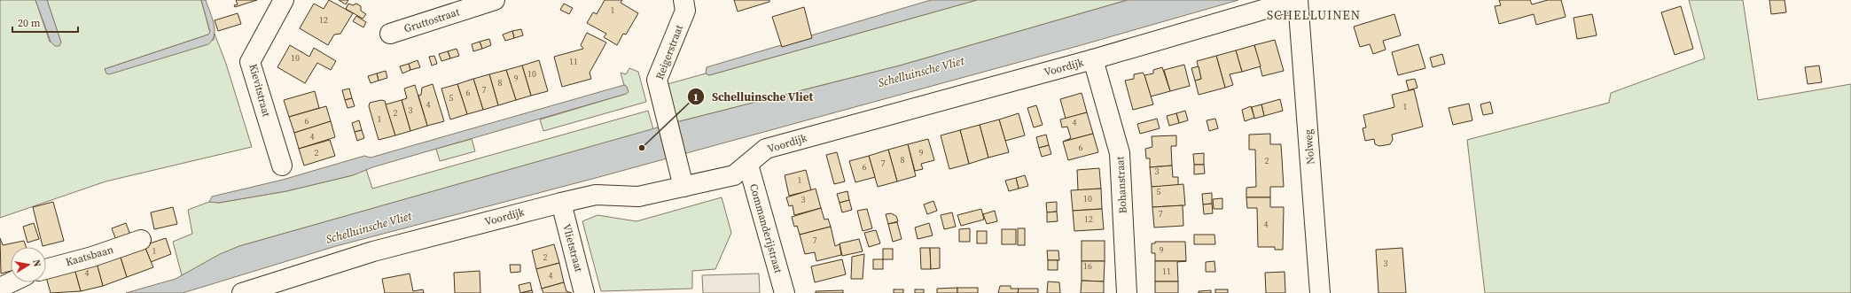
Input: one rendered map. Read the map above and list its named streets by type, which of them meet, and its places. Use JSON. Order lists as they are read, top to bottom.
{
  "streets": {
    "street": [
      "Gruttostraat",
      "Reigerstraat",
      "Voordijk",
      "Kievitstraat",
      "Nolweg",
      "Bohanstraat",
      "Commanderijstraat",
      "Vlietstraat",
      "Kaatsbaan"
    ]
  },
  "crossings": [
    ["Reigerstraat", "Voordijk"],
    ["Voordijk", "Nolweg"],
    ["Voordijk", "Bohanstraat"],
    ["Voordijk", "Commanderijstraat"],
    ["Voordijk", "Vlietstraat"]
  ],
  "districts": ["SCHELLUINEN"],
  "water": ["Schelluinsche Vliet"],
  "places": ["Schelluinsche Vliet"],
  "house_numbers": [
    "1",
    "12",
    "10",
    "11",
    "10",
    "9",
    "8",
    "7",
    "6",
    "5",
    "4",
    "1",
    "3",
    "2",
    "1",
    "6",
    "4",
    "4",
    "6",
    "2",
    "9",
    "8",
    "2",
    "7",
    "6",
    "3",
    "1",
    "5",
    "10",
    "3",
    "7",
    "12",
    "4",
    "7",
    "9",
    "1",
    "2",
    "3",
    "16",
    "11",
    "4",
    "4"
  ],
  "scale_bar": "20 m",
  "north": "right"
}
